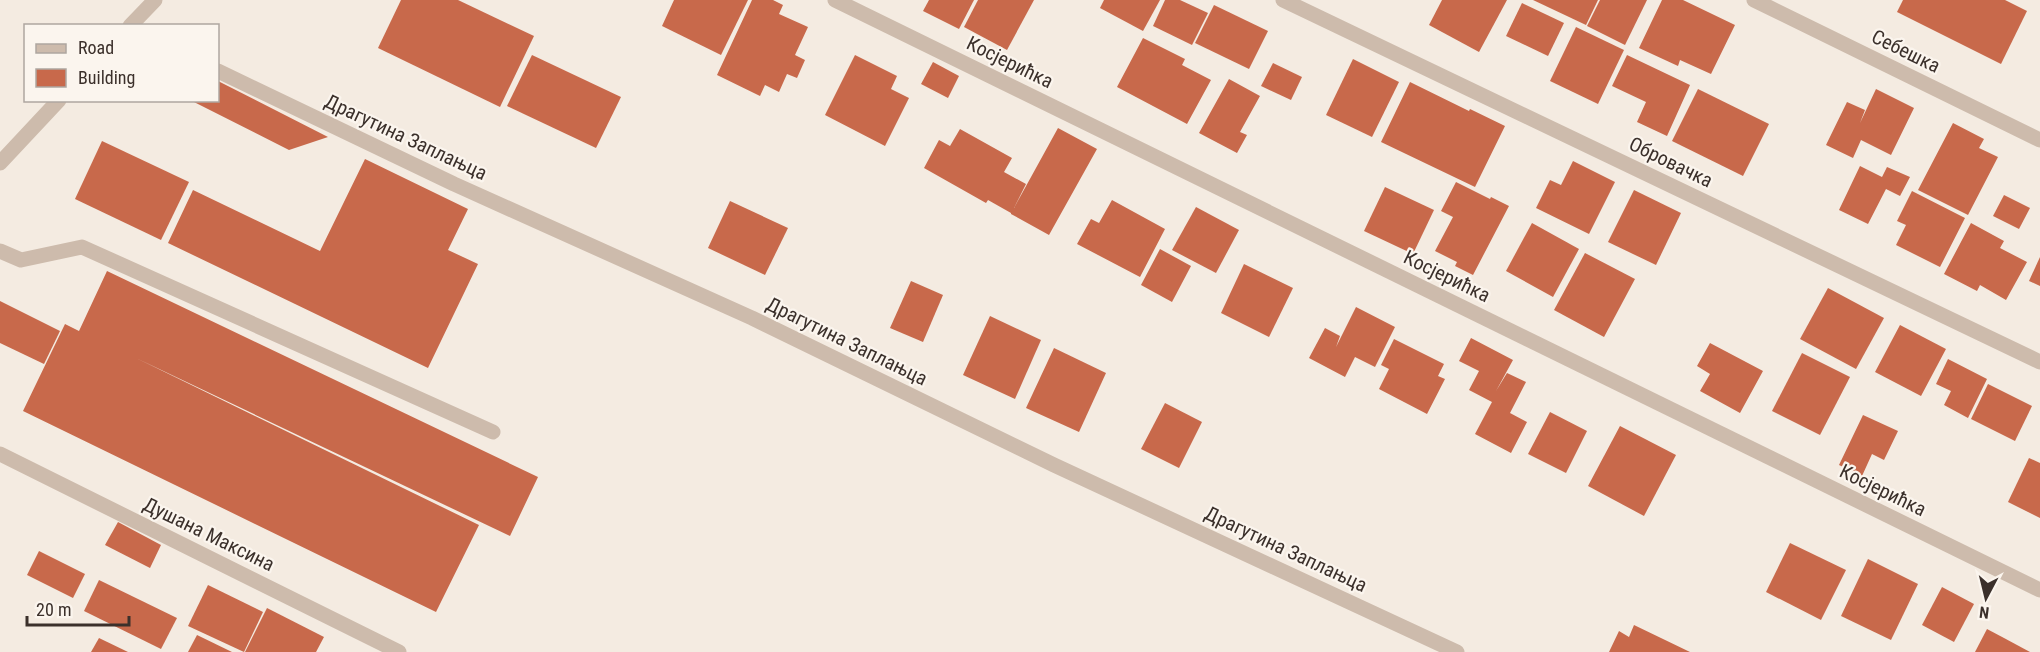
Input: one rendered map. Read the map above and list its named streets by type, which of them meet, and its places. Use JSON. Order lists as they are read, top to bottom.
{
  "streets": {
    "street": [
      "Себешка",
      "Косјерићка",
      "Драгутина Заплањца",
      "Обровачка",
      "Душана Максина"
    ]
  },
  "legend": ["Road", "Building"],
  "scale_bar": "20 m",
  "north": "bottom"
}
